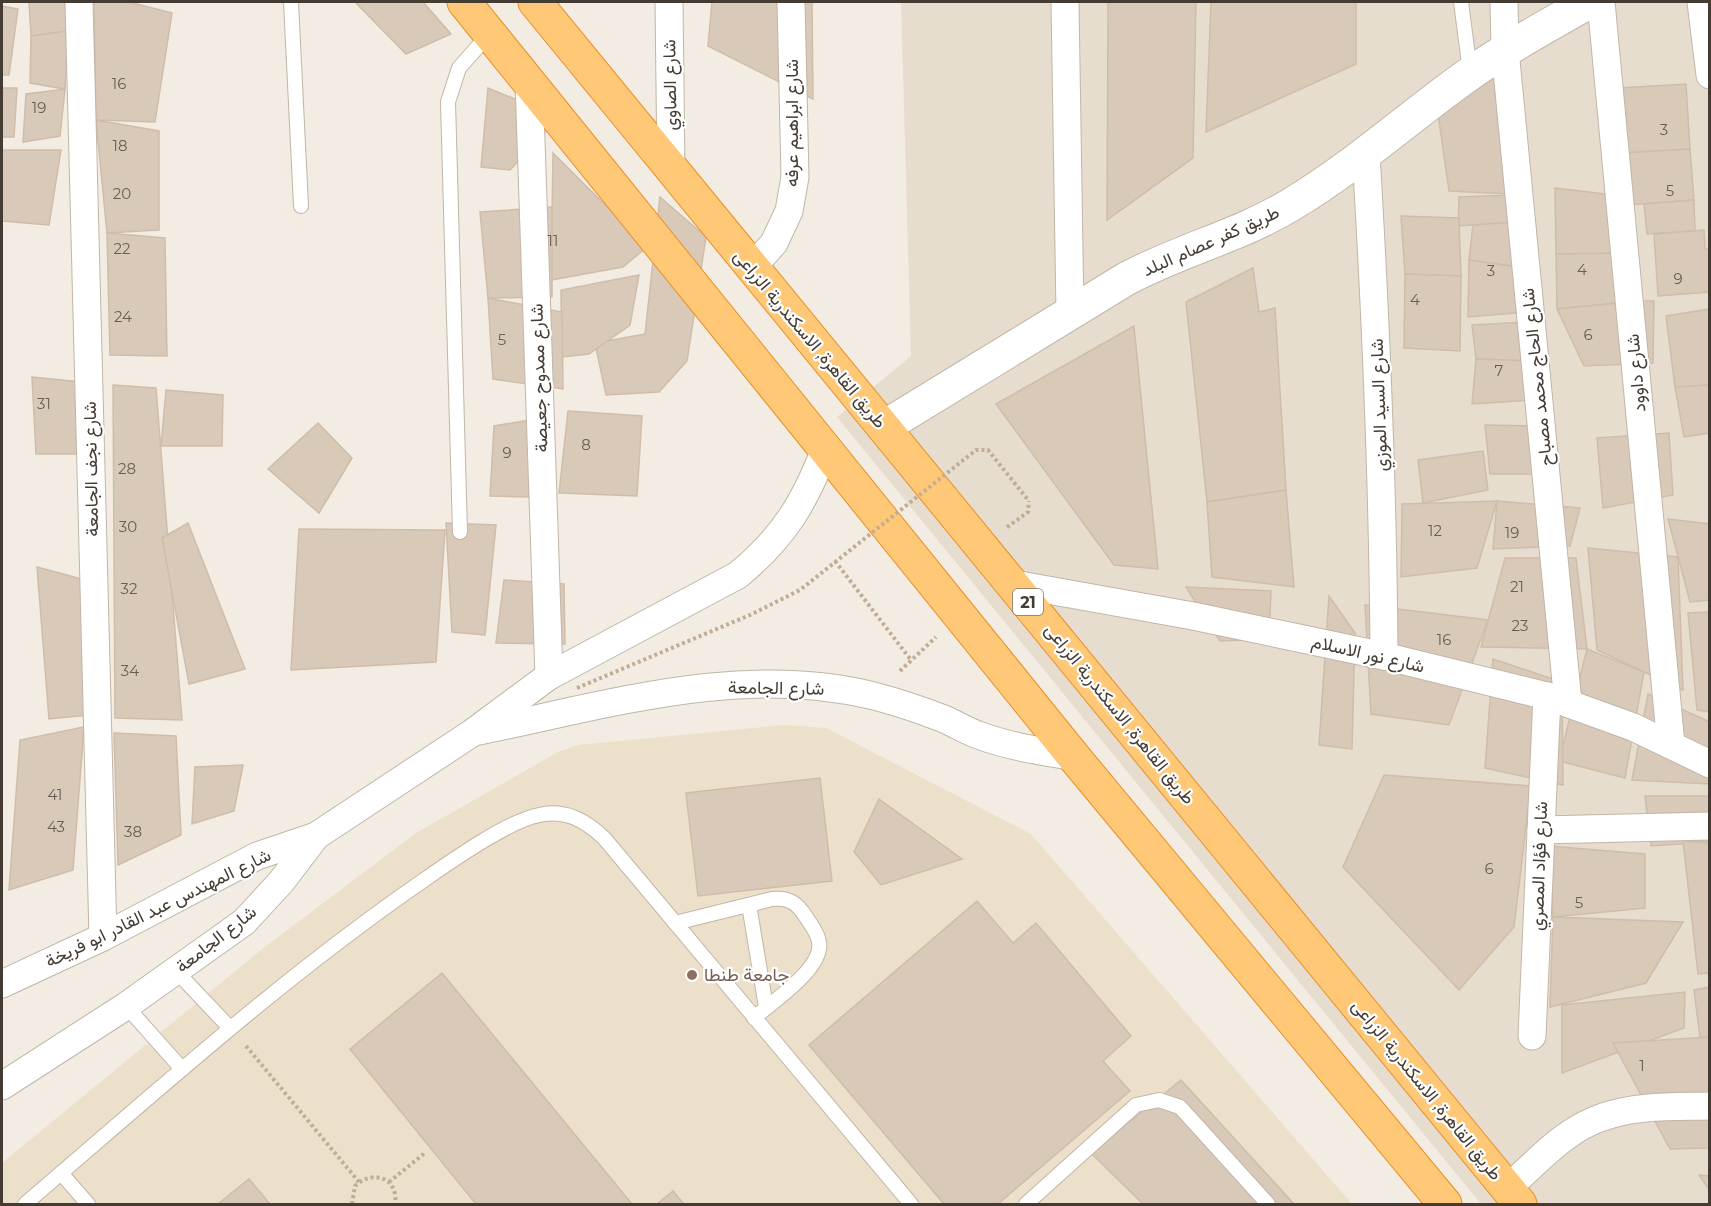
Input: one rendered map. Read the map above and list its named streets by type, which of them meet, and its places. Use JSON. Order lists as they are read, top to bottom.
{
  "streets": {
    "highway": ["طريق القاهرة, الاسكندرية الزراعى", "21"],
    "street": [
      "شارع الصاوي",
      "شارع ابراهيم عرفه",
      "طريق كفر عصام البلد",
      "شارع داوود",
      "شارع الحاج محمد مصباح",
      "شارع ممدوح جعيصة",
      "شارع السيد الموزي",
      "شارع نجف الجامعة",
      "شارع نور الاسلام",
      "شارع الجامعة",
      "شارع فؤاد المصري",
      "شارع المهندس عبد القادر ابو فريخة"
    ]
  },
  "crossings": [
    ["شارع الصاوي", "طريق القاهرة, الاسكندرية الزراعى"],
    ["شارع ابراهيم عرفه", "طريق القاهرة, الاسكندرية الزراعى"],
    ["طريق كفر عصام البلد", "طريق القاهرة, الاسكندرية الزراعى"],
    ["طريق كفر عصام البلد", "شارع الحاج محمد مصباح"],
    ["طريق كفر عصام البلد", "شارع السيد الموزي"],
    ["طريق القاهرة, الاسكندرية الزراعى", "شارع نور الاسلام"],
    ["شارع داوود", "شارع نور الاسلام"],
    ["شارع الحاج محمد مصباح", "شارع نور الاسلام"],
    ["شارع الحاج محمد مصباح", "شارع فؤاد المصري"],
    ["شارع ممدوح جعيصة", "شارع الجامعة"],
    ["شارع السيد الموزي", "شارع نور الاسلام"],
    ["شارع نجف الجامعة", "شارع المهندس عبد القادر ابو فريخة"],
    ["شارع نور الاسلام", "شارع فؤاد المصري"],
    ["شارع الجامعة", "شارع المهندس عبد القادر ابو فريخة"]
  ],
  "places": ["جامعة طنطا"],
  "house_numbers": [
    "16",
    "19",
    "3",
    "18",
    "5",
    "20",
    "11",
    "22",
    "4",
    "3",
    "9",
    "4",
    "24",
    "6",
    "5",
    "7",
    "31",
    "8",
    "9",
    "28",
    "30",
    "12",
    "19",
    "21",
    "32",
    "23",
    "16",
    "34",
    "41",
    "43",
    "38",
    "6",
    "5",
    "1"
  ]
}
